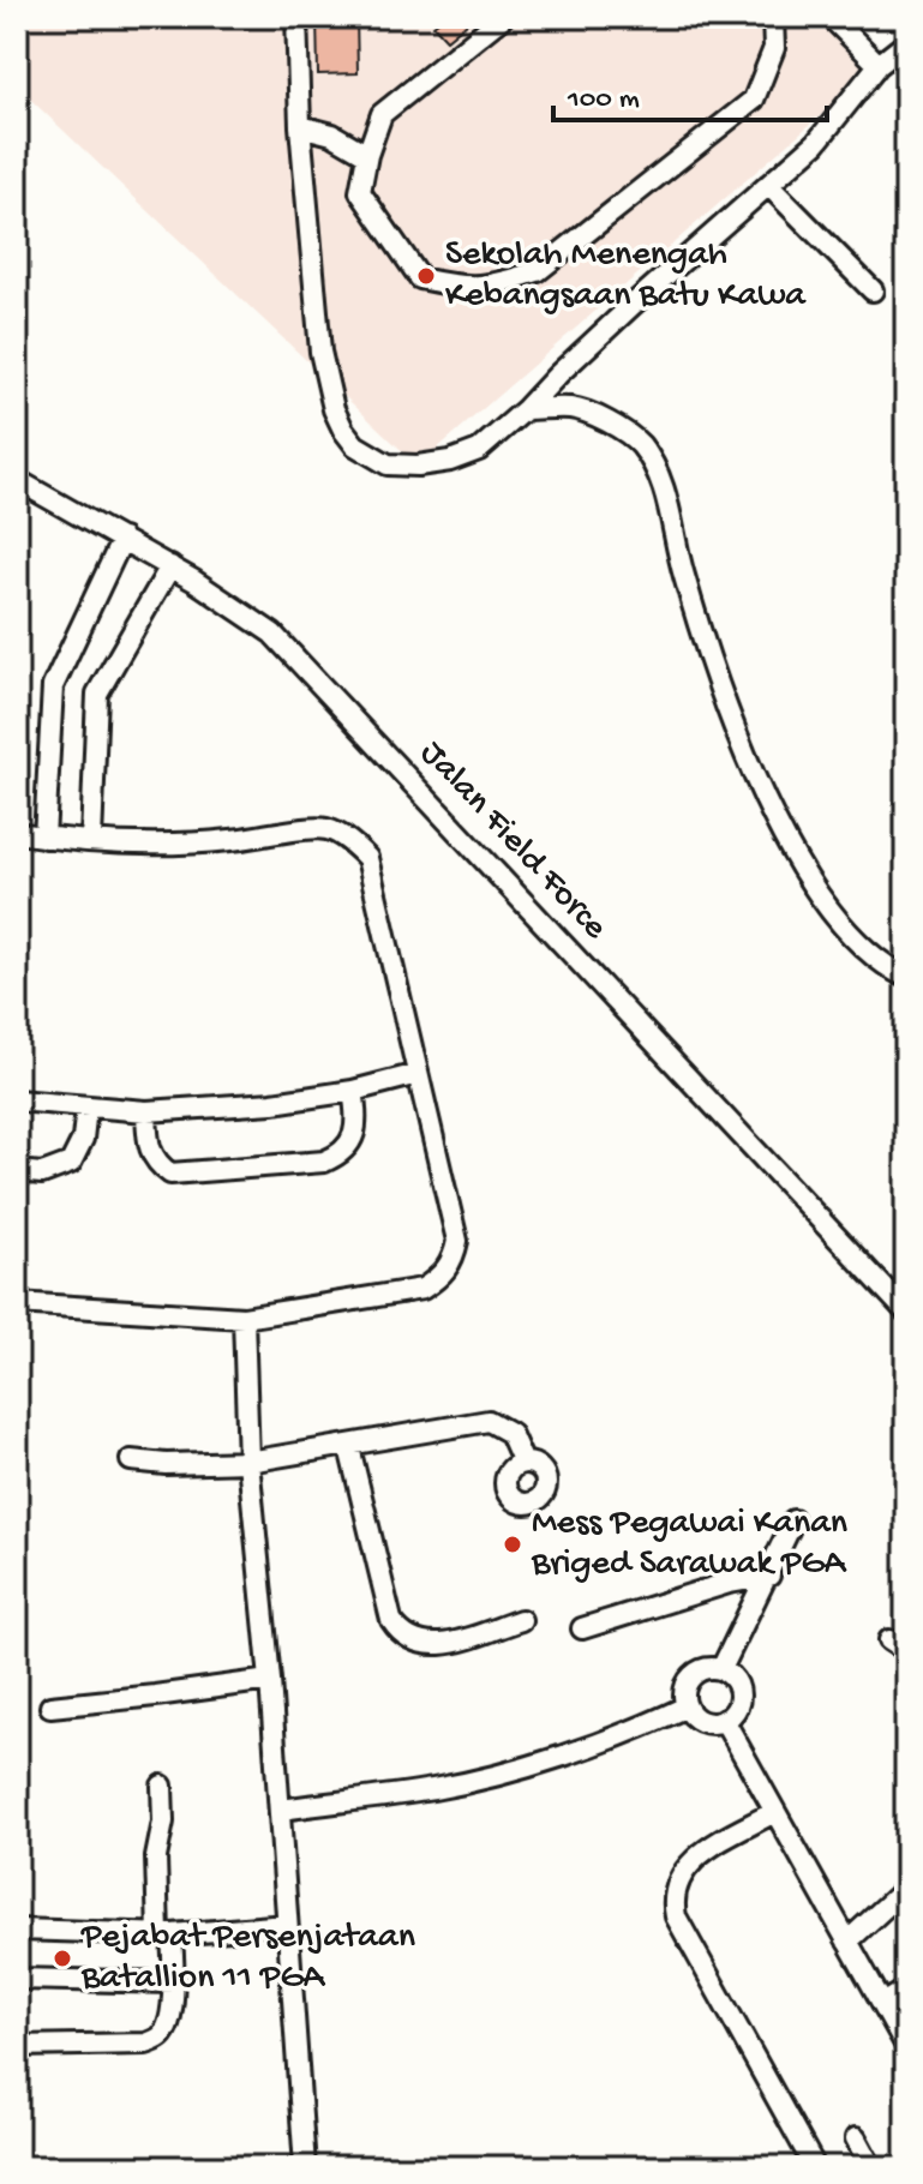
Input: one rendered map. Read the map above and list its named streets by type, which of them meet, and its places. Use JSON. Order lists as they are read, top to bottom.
{
  "streets": {
    "street": ["Jalan Field Force"]
  },
  "places": ["Sekolah Menengah Kebangsaan Batu Kawa", "Mess Pegawai Kanan Briged Sarawak PGA", "Pejabat Persenjataan Batallion 11 PGA"],
  "scale_bar": "100 m"
}
